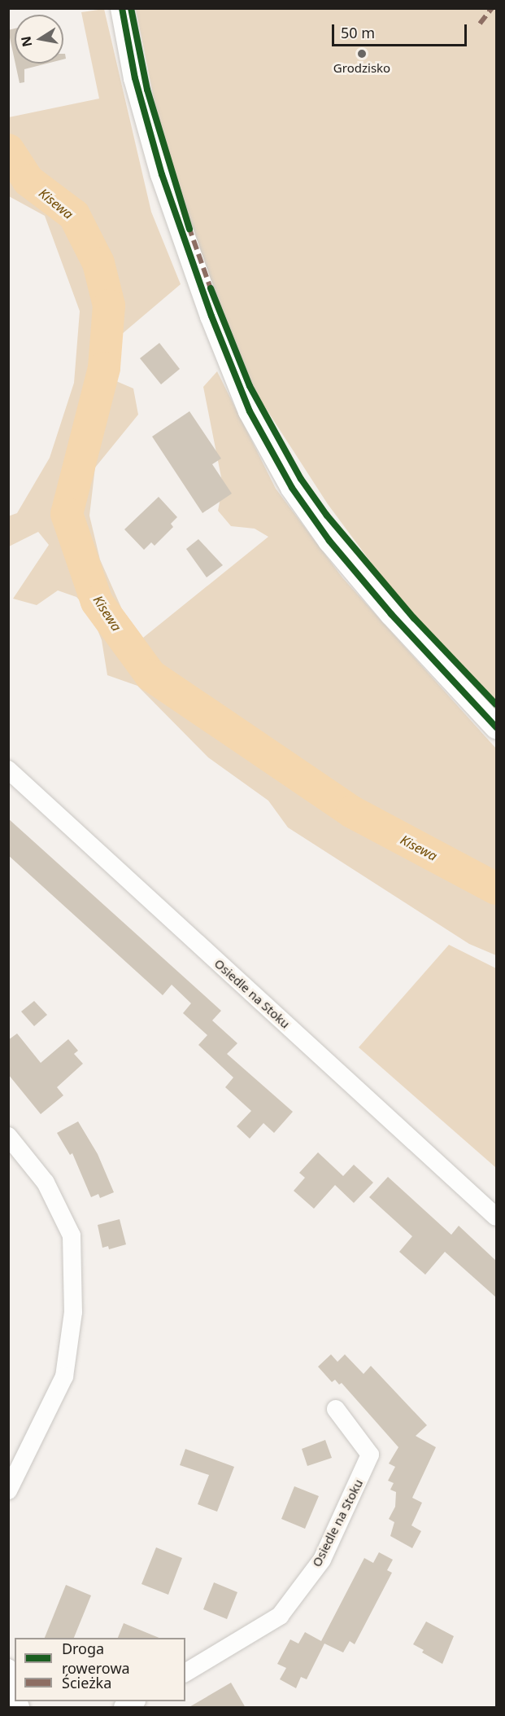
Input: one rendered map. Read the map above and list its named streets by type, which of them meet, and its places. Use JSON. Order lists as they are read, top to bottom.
{
  "streets": {
    "street": ["Osiedle na Stoku"]
  },
  "water": ["Kisewa"],
  "places": ["Grodzisko"],
  "legend": ["Droga rowerowa", "Ścieżka"],
  "scale_bar": "50 m",
  "north": "left"
}
